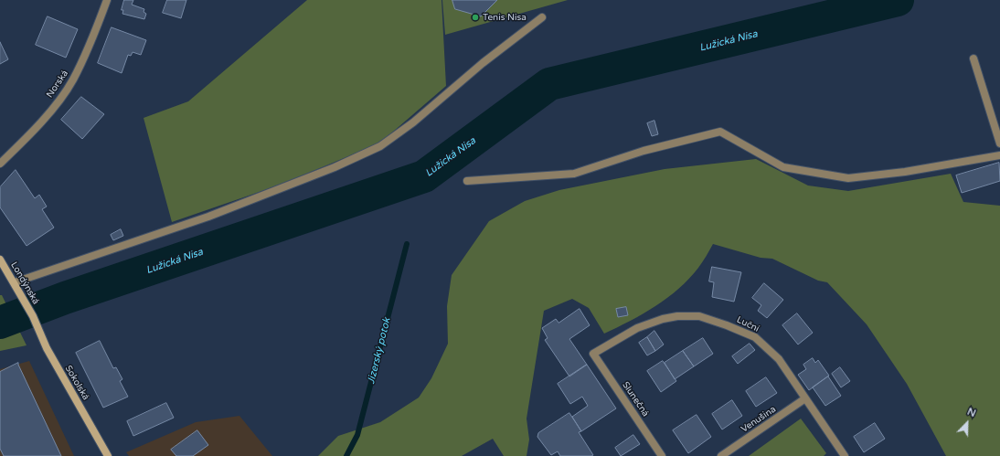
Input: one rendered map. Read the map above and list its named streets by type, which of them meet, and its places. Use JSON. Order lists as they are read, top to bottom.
{
  "streets": {
    "main road": ["Londýnská", "Sokolská"],
    "street": [
      "Norská",
      "Luční",
      "Slunečná",
      "Venušina"
    ]
  },
  "crossings": [
    ["Londýnská", "Sokolská"],
    ["Luční", "Slunečná"],
    ["Luční", "Venušina"]
  ],
  "water": ["Lužická Nisa", "Jizerský potok"],
  "places": ["Tenis Nisa"],
  "north": "top right"
}
